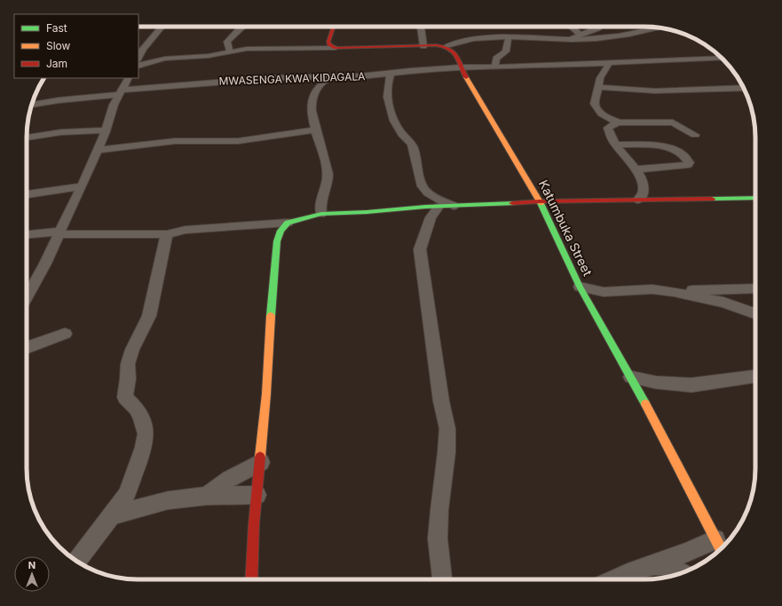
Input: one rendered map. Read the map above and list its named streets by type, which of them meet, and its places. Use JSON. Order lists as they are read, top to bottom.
{
  "streets": {
    "main road": ["Katumbuka Street"],
    "street": ["MWASENGA KWA KIDAGALA"]
  },
  "crossings": [
    ["MWASENGA KWA KIDAGALA", "Katumbuka Street"]
  ],
  "legend": ["Fast", "Slow", "Jam"],
  "north": "top"
}
